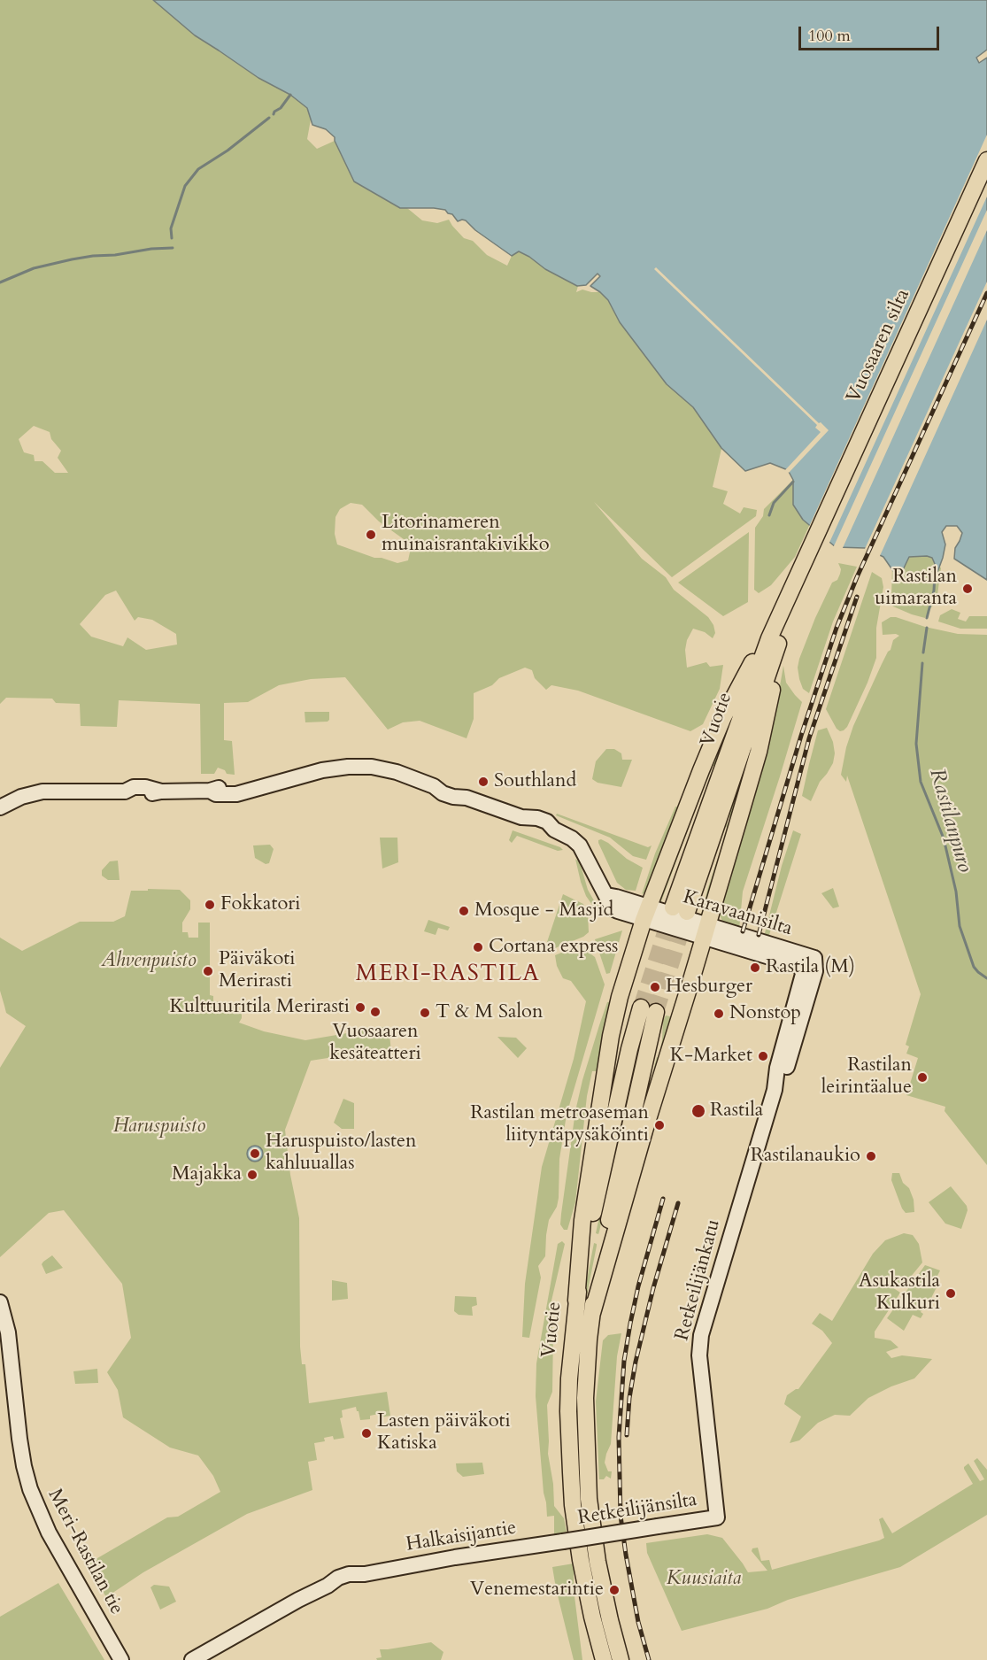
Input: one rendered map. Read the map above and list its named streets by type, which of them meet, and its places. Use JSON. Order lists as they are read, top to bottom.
{
  "streets": {
    "main road": ["Vuosaaren silta", "Vuotie"],
    "street": [
      "Karavaanisilta",
      "Retkeilijänkatu",
      "Retkeilijänsilta",
      "Halkaisijantie",
      "Meri-Rastilan tie"
    ]
  },
  "crossings": [
    ["Vuosaaren silta", "Vuotie"],
    ["Karavaanisilta", "Retkeilijänkatu"],
    ["Retkeilijänkatu", "Retkeilijänsilta"],
    ["Retkeilijänsilta", "Halkaisijantie"]
  ],
  "districts": ["MERI-RASTILA"],
  "water": ["Rastilanpuro"],
  "parks": ["Ahvenpuisto", "Haruspuisto", "Kuusiaita"],
  "places": [
    "Litorinameren muinaisrantakivikko",
    "Rastilan uimaranta",
    "Southland",
    "Fokkatori",
    "Mosque - Masjid",
    "Cortana express",
    "Rastila (M)",
    "Päiväkoti Merirasti",
    "Hesburger",
    "Kulttuuritila Merirasti",
    "Vuosaaren kesäteatteri",
    "T & M Salon",
    "Nonstop",
    "K-Market",
    "Rastilan leirintäalue",
    "Rastila",
    "Rastilan metroaseman liityntäpysäköinti",
    "Haruspuisto/lasten kahluuallas",
    "Rastilanaukio",
    "Majakka",
    "Asukastila Kulkuri",
    "Lasten päiväkoti Katiska",
    "Venemestarintie"
  ],
  "scale_bar": "100 m"
}
